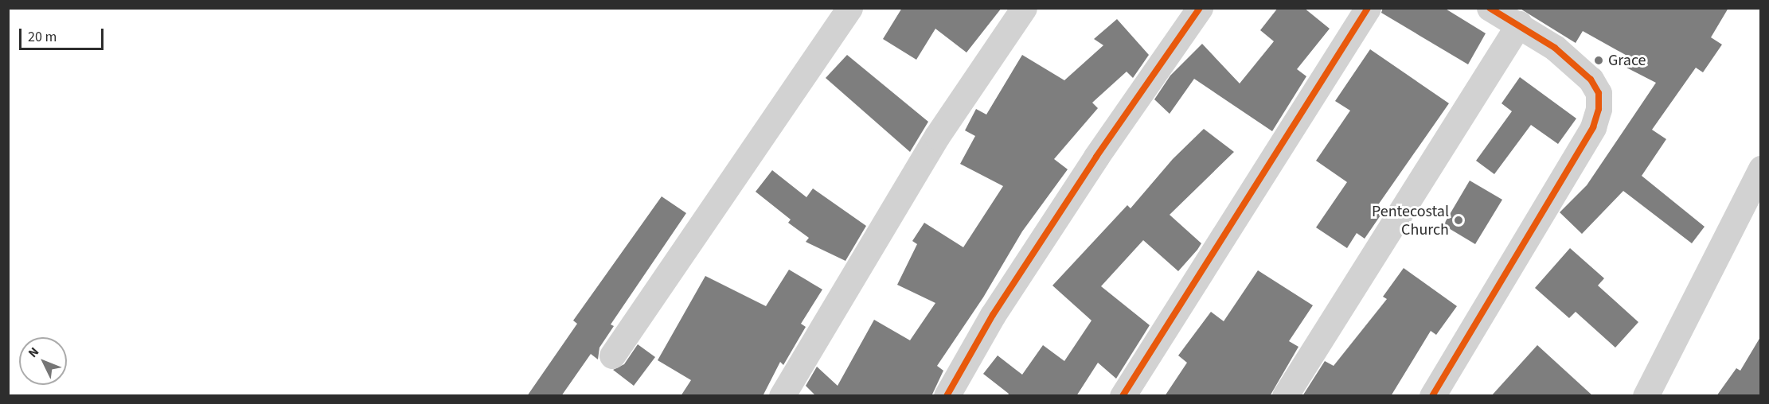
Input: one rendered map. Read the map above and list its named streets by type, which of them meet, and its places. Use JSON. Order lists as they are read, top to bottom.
{
  "places": ["Grace", "Pentecostal Church"],
  "scale_bar": "20 m",
  "north": "top left"
}
